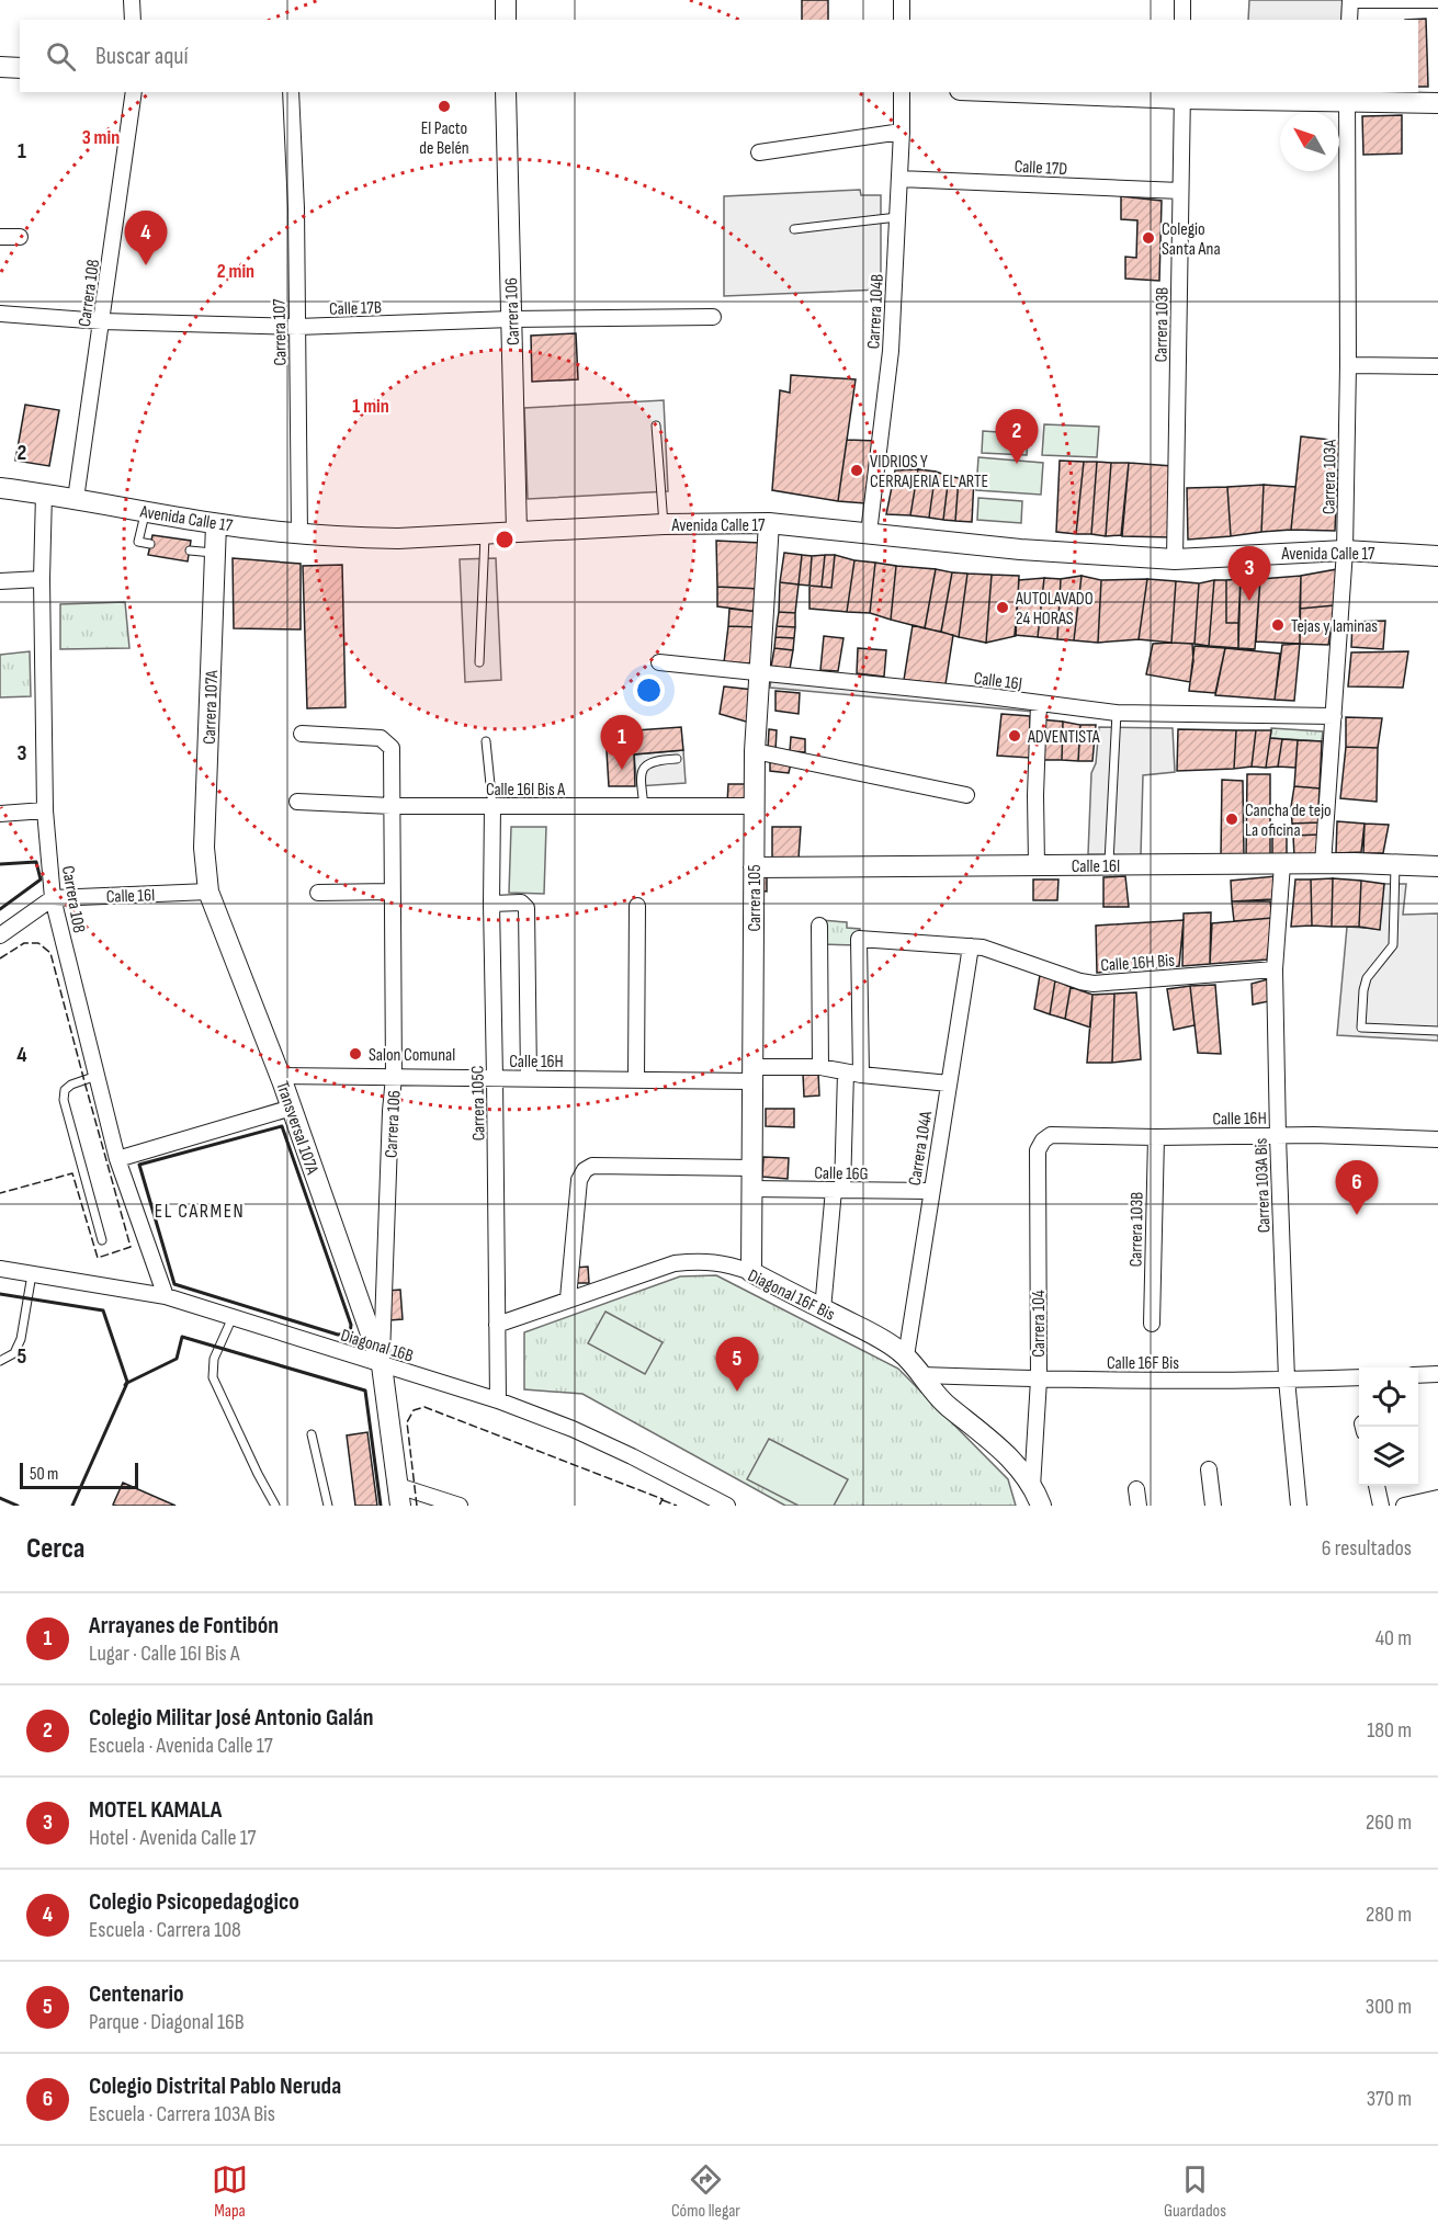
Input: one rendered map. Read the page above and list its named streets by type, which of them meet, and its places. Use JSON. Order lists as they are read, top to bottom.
{
  "streets": {
    "street": [
      "Calle 17D",
      "Carrera 108",
      "Calle 17B",
      "Carrera 106",
      "Carrera 104B",
      "Carrera 103B",
      "Carrera 107",
      "Carrera 103A",
      "Avenida Calle 17",
      "Calle 16J",
      "Carrera 107A",
      "Calle 16I Bis A",
      "Calle 16I",
      "Carrera 105",
      "Calle 16H Bis",
      "Calle 16H",
      "Carrera 105C",
      "Transversal 107A",
      "Carrera 104A",
      "Calle 16G",
      "Carrera 103A Bis",
      "Diagonal 16F Bis",
      "Carrera 104",
      "Diagonal 16B",
      "Calle 16F Bis"
    ]
  },
  "crossings": [
    ["Calle 17D", "Carrera 104B"],
    ["Calle 17D", "Carrera 103B"],
    ["Carrera 108", "Calle 17B"],
    ["Carrera 108", "Avenida Calle 17"],
    ["Carrera 108", "Calle 16I"],
    ["Carrera 108", "Diagonal 16B"],
    ["Calle 17B", "Carrera 106"],
    ["Calle 17B", "Carrera 107"],
    ["Carrera 106", "Avenida Calle 17"],
    ["Carrera 106", "Calle 16I Bis A"],
    ["Carrera 106", "Calle 16H"],
    ["Carrera 106", "Transversal 107A"],
    ["Carrera 106", "Diagonal 16B"],
    ["Carrera 104B", "Avenida Calle 17"],
    ["Carrera 103B", "Avenida Calle 17"],
    ["Carrera 103B", "Calle 16H"],
    ["Carrera 107", "Avenida Calle 17"],
    ["Carrera 103A", "Avenida Calle 17"],
    ["Carrera 103A", "Calle 16J"],
    ["Carrera 103A", "Calle 16I"],
    ["Avenida Calle 17", "Carrera 107A"],
    ["Avenida Calle 17", "Carrera 105"],
    ["Calle 16J", "Carrera 105"],
    ["Carrera 107A", "Calle 16I"],
    ["Carrera 107A", "Transversal 107A"],
    ["Calle 16I Bis A", "Carrera 105"],
    ["Calle 16I Bis A", "Carrera 105C"],
    ["Calle 16I", "Carrera 105"],
    ["Calle 16I", "Transversal 107A"],
    ["Calle 16I", "Carrera 103A Bis"],
    ["Carrera 105", "Calle 16H"],
    ["Carrera 105", "Calle 16G"],
    ["Carrera 105", "Diagonal 16F Bis"],
    ["Calle 16H Bis", "Calle 16H"],
    ["Calle 16H Bis", "Carrera 104A"],
    ["Calle 16H Bis", "Carrera 103A Bis"],
    ["Calle 16H", "Carrera 105C"],
    ["Calle 16H", "Transversal 107A"],
    ["Calle 16H", "Carrera 104A"],
    ["Calle 16H", "Carrera 103A Bis"],
    ["Calle 16H", "Carrera 104"],
    ["Carrera 105C", "Diagonal 16F Bis"],
    ["Carrera 105C", "Diagonal 16B"],
    ["Transversal 107A", "Diagonal 16B"],
    ["Carrera 104A", "Calle 16G"],
    ["Carrera 104A", "Diagonal 16F Bis"],
    ["Carrera 103A Bis", "Calle 16F Bis"],
    ["Diagonal 16F Bis", "Carrera 104"],
    ["Diagonal 16F Bis", "Calle 16F Bis"],
    ["Carrera 104", "Calle 16F Bis"]
  ],
  "districts": ["EL CARMEN"],
  "places": [
    "El Pacto de Belén",
    "Colegio Santa Ana",
    "VIDRIOS Y CERRAJERIA EL ARTE",
    "AUTOLAVADO 24 HORAS",
    "Tejas y laminas",
    "ADVENTISTA",
    "Cancha de tejo La oficina",
    "Salon Comunal"
  ],
  "scale_bar": "50 m",
  "north": "top left",
  "page": {
    "search": "Buscar aquí",
    "pins": [
      "4",
      "2",
      "3",
      "1",
      "6",
      "5"
    ],
    "scale": "50 m",
    "heading": ["Cerca", "6 resultados"],
    "list": [
      {
        "mark": "1",
        "name": "Arrayanes de Fontibón",
        "note": "Lugar · Calle 16I Bis A",
        "value": "40 m"
      },
      {
        "mark": "2",
        "name": "Colegio Militar José Antonio Galán",
        "note": "Escuela · Avenida Calle 17",
        "value": "180 m"
      },
      {
        "mark": "3",
        "name": "MOTEL KAMALA",
        "note": "Hotel · Avenida Calle 17",
        "value": "260 m"
      },
      {
        "mark": "4",
        "name": "Colegio Psicopedagogico",
        "note": "Escuela · Carrera 108",
        "value": "280 m"
      },
      {
        "mark": "5",
        "name": "Centenario",
        "note": "Parque · Diagonal 16B",
        "value": "300 m"
      },
      {
        "mark": "6",
        "name": "Colegio Distrital Pablo Neruda",
        "note": "Escuela · Carrera 103A Bis",
        "value": "370 m"
      }
    ],
    "nav": ["Mapa", "Cómo llegar", "Guardados"]
  },
  "grid": {
    "rows": [
      "1",
      "2",
      "3",
      "4",
      "5"
    ]
  },
  "rings": ["3 min", "2 min", "1 min"]
}
